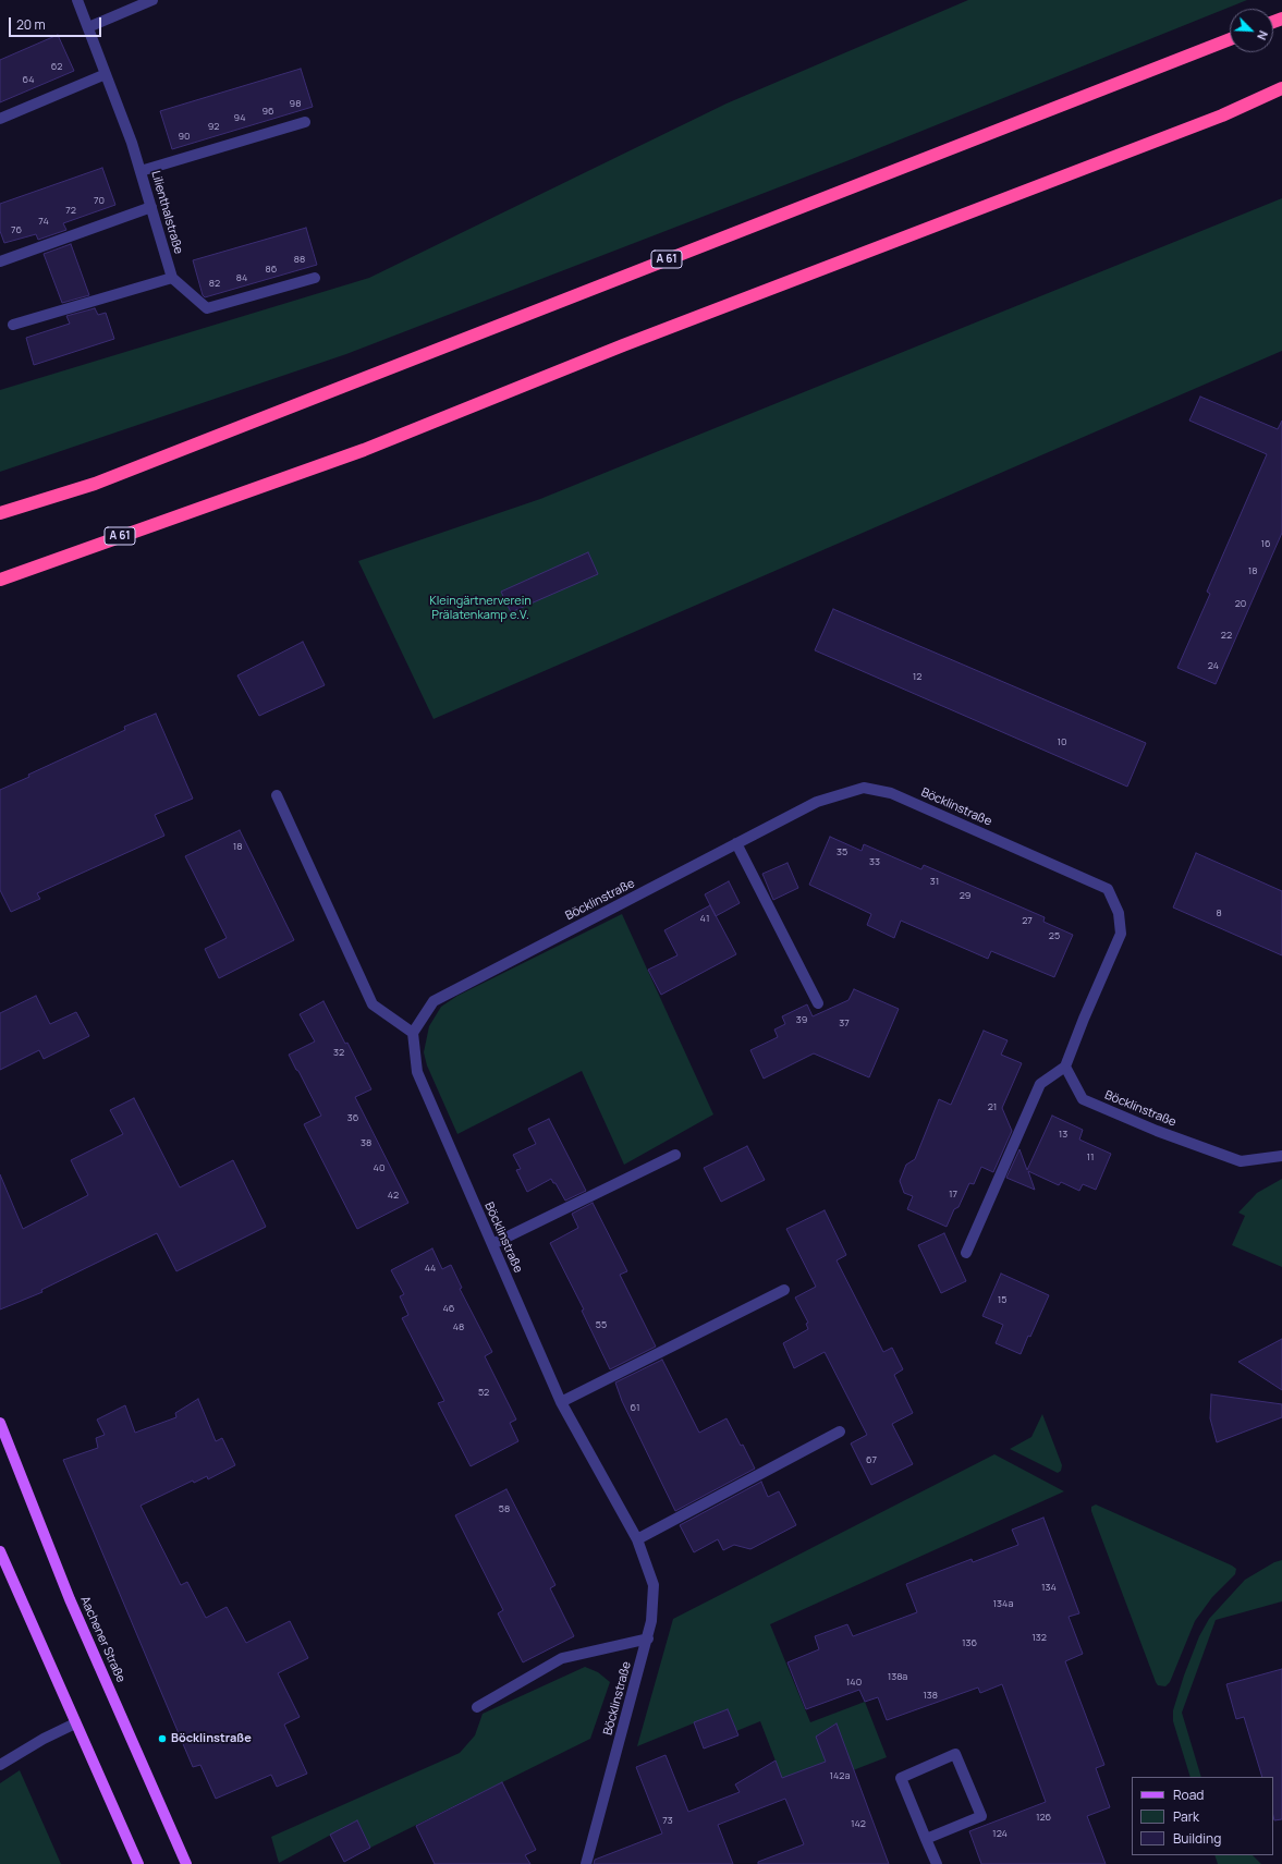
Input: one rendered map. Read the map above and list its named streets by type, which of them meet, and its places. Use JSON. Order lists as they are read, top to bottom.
{
  "streets": {
    "highway": ["A 61"],
    "main road": ["Aachener Straße"],
    "street": ["Lilienthalstraße", "Böcklinstraße"]
  },
  "parks": ["Kleingärtnerverein Prälatenkamp e.V."],
  "places": ["Böcklinstraße"],
  "house_numbers": [
    "62",
    "64",
    "98",
    "96",
    "94",
    "92",
    "90",
    "70",
    "72",
    "74",
    "76",
    "88",
    "86",
    "84",
    "82",
    "16",
    "18",
    "20",
    "22",
    "24",
    "12",
    "10",
    "18",
    "35",
    "33",
    "31",
    "29",
    "8",
    "41",
    "27",
    "25",
    "39",
    "37",
    "32",
    "21",
    "36",
    "13",
    "38",
    "11",
    "40",
    "17",
    "42",
    "44",
    "15",
    "46",
    "55",
    "48",
    "52",
    "61",
    "67",
    "58",
    "134",
    "134a",
    "132",
    "136",
    "138a",
    "140",
    "138",
    "142a",
    "126",
    "73",
    "142",
    "124"
  ],
  "legend": ["Road", "Park", "Building"],
  "scale_bar": "20 m",
  "north": "bottom right"
}
